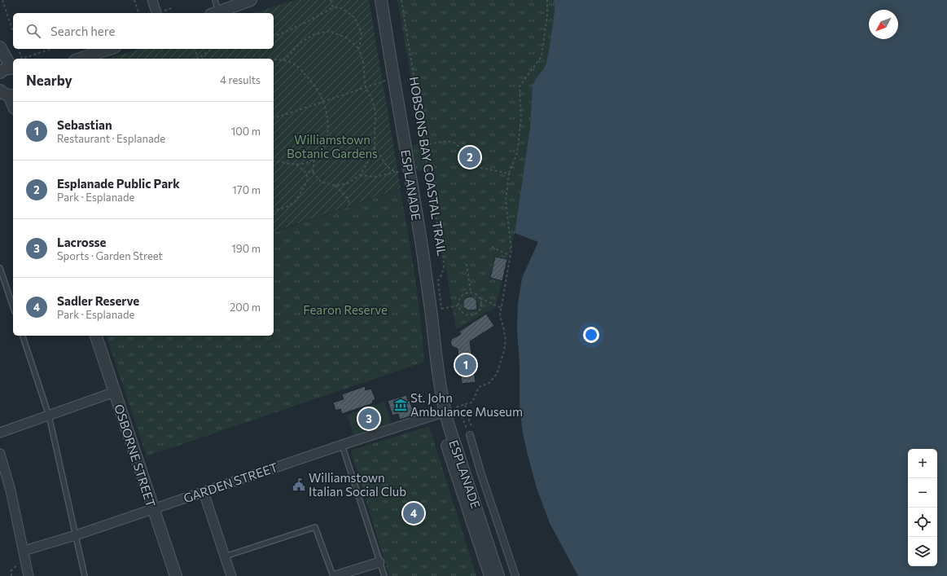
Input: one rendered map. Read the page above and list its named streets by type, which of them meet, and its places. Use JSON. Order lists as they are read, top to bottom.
{
  "streets": {
    "street": ["ESPLANADE", "OSBORNE STREET", "GARDEN STREET"],
    "path": ["HOBSONS BAY COASTAL TRAIL"]
  },
  "crossings": [
    ["ESPLANADE", "GARDEN STREET"],
    ["OSBORNE STREET", "GARDEN STREET"]
  ],
  "parks": ["Williamstown Botanic Gardens", "Fearon Reserve"],
  "places": {
    "museum": ["St. John Ambulance Museum"],
    "public building": ["Williamstown Italian Social Club"]
  },
  "north": "bottom left",
  "page": {
    "search": "Search here",
    "heading": ["Nearby", "4 results"],
    "list": [
      {
        "mark": "1",
        "name": "Sebastian",
        "note": "Restaurant · Esplanade",
        "value": "100 m"
      },
      {
        "mark": "2",
        "name": "Esplanade Public Park",
        "note": "Park · Esplanade",
        "value": "170 m"
      },
      {
        "mark": "3",
        "name": "Lacrosse",
        "note": "Sports · Garden Street",
        "value": "190 m"
      },
      {
        "mark": "4",
        "name": "Sadler Reserve",
        "note": "Park · Esplanade",
        "value": "200 m"
      }
    ],
    "pins": [
      "2",
      "1",
      "3",
      "4"
    ],
    "map_buttons": ["+", "−"]
  }
}
